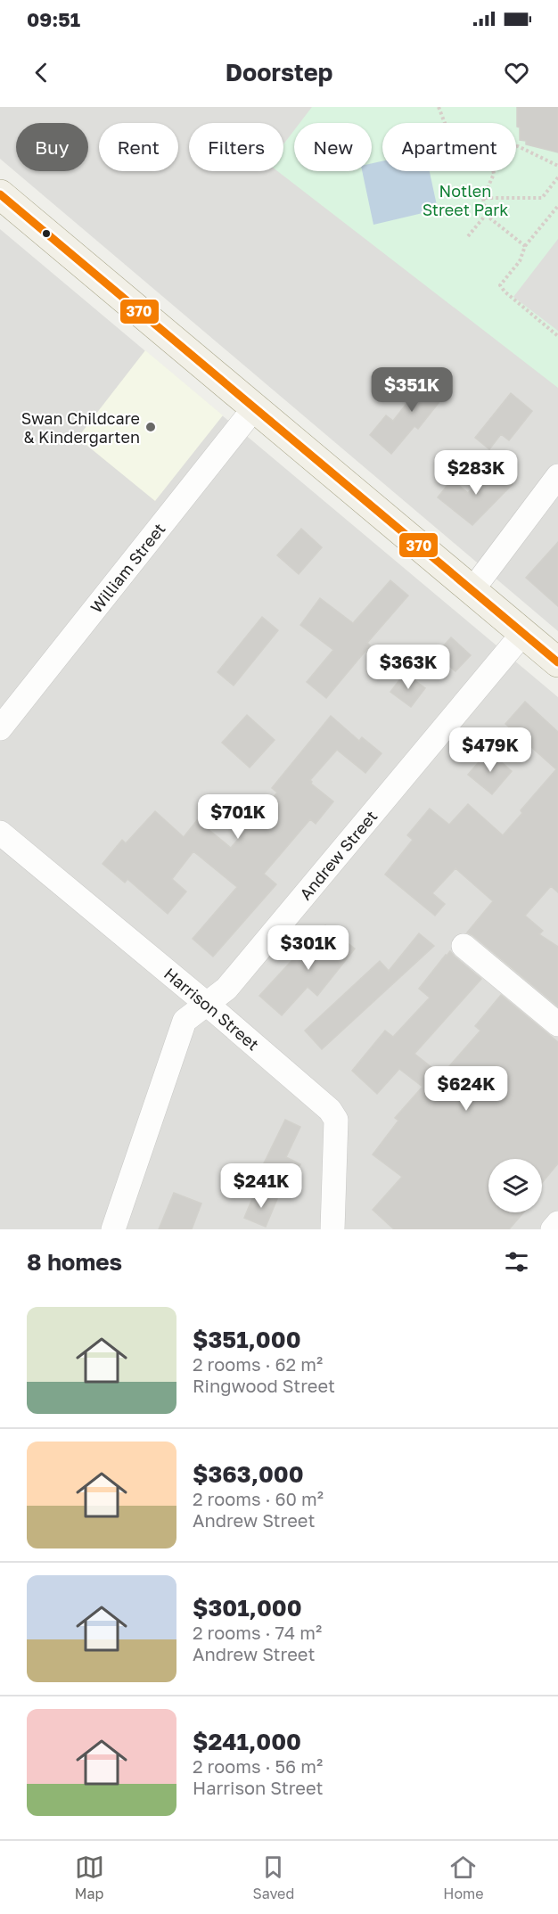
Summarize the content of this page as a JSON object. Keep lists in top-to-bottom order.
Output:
{
  "streets": {
    "street": ["William Street", "Andrew Street", "Harrison Street"]
  },
  "crossings": [
    ["Andrew Street", "Harrison Street"]
  ],
  "parks": ["Notlen Street Park"],
  "places": ["Swan Childcare & Kindergarten"],
  "lines": ["transit line 370"],
  "page": {
    "status": "09:51",
    "header": "Doorstep",
    "chip": [
      "Buy",
      "Rent",
      "Filters",
      "New",
      "Apartment"
    ],
    "price": [
      "$351K",
      "$283K",
      "$363K",
      "$479K",
      "$701K",
      "$301K",
      "$624K",
      "$241K"
    ],
    "heading": "8 homes",
    "list": [
      {
        "name": "$351,000",
        "note": "2 rooms · 62 m² · Ringwood Street"
      },
      {
        "name": "$363,000",
        "note": "2 rooms · 60 m² · Andrew Street"
      },
      {
        "name": "$301,000",
        "note": "2 rooms · 74 m² · Andrew Street"
      },
      {
        "name": "$241,000",
        "note": "2 rooms · 56 m² · Harrison Street"
      }
    ],
    "tabs": ["Map", "Saved", "Home"]
  }
}
